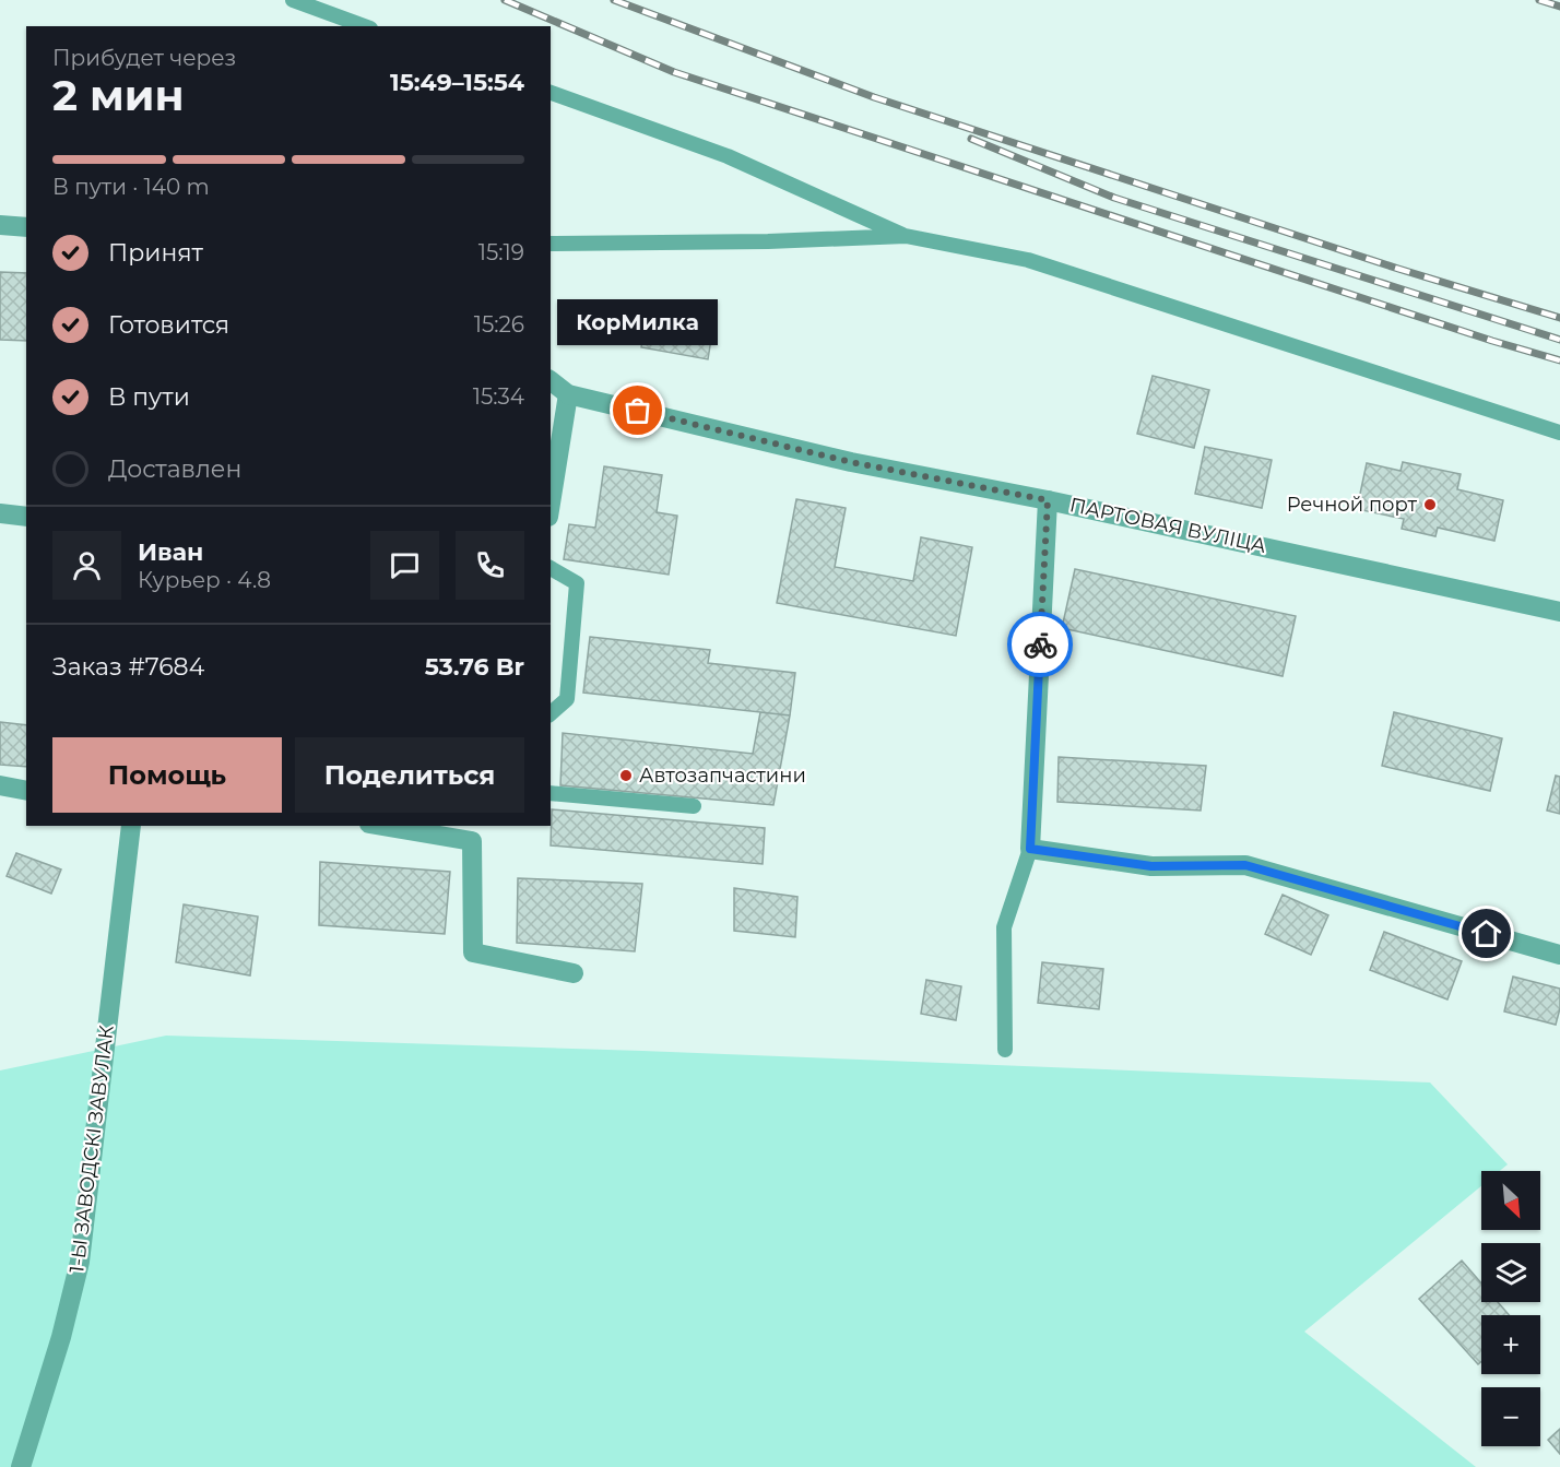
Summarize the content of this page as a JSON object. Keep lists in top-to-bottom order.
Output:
{
  "streets": {
    "street": ["ПАРТОВАЯ ВУЛІЦА", "1-Ы ЗАВОДСКІ ЗАВУЛАК"]
  },
  "places": ["КорМилка", "Речной порт", "Автозапчастини"],
  "north": "bottom right",
  "page": {
    "heading": ["2 мин", "Прибудет через", "15:49–15:54"],
    "panel": [
      "Иван",
      "Курьер · 4.8",
      "Заказ #7684",
      "53.76 Br"
    ],
    "bar": "В пути · 140 m",
    "list": [
      ["Принят", "15:19"],
      ["Готовится", "15:26"],
      ["В пути", "15:34"],
      "Доставлен"
    ],
    "bubble": "КорМилка",
    "buttons": ["Помощь", "Поделиться"],
    "map_buttons": ["+", "−"]
  }
}
